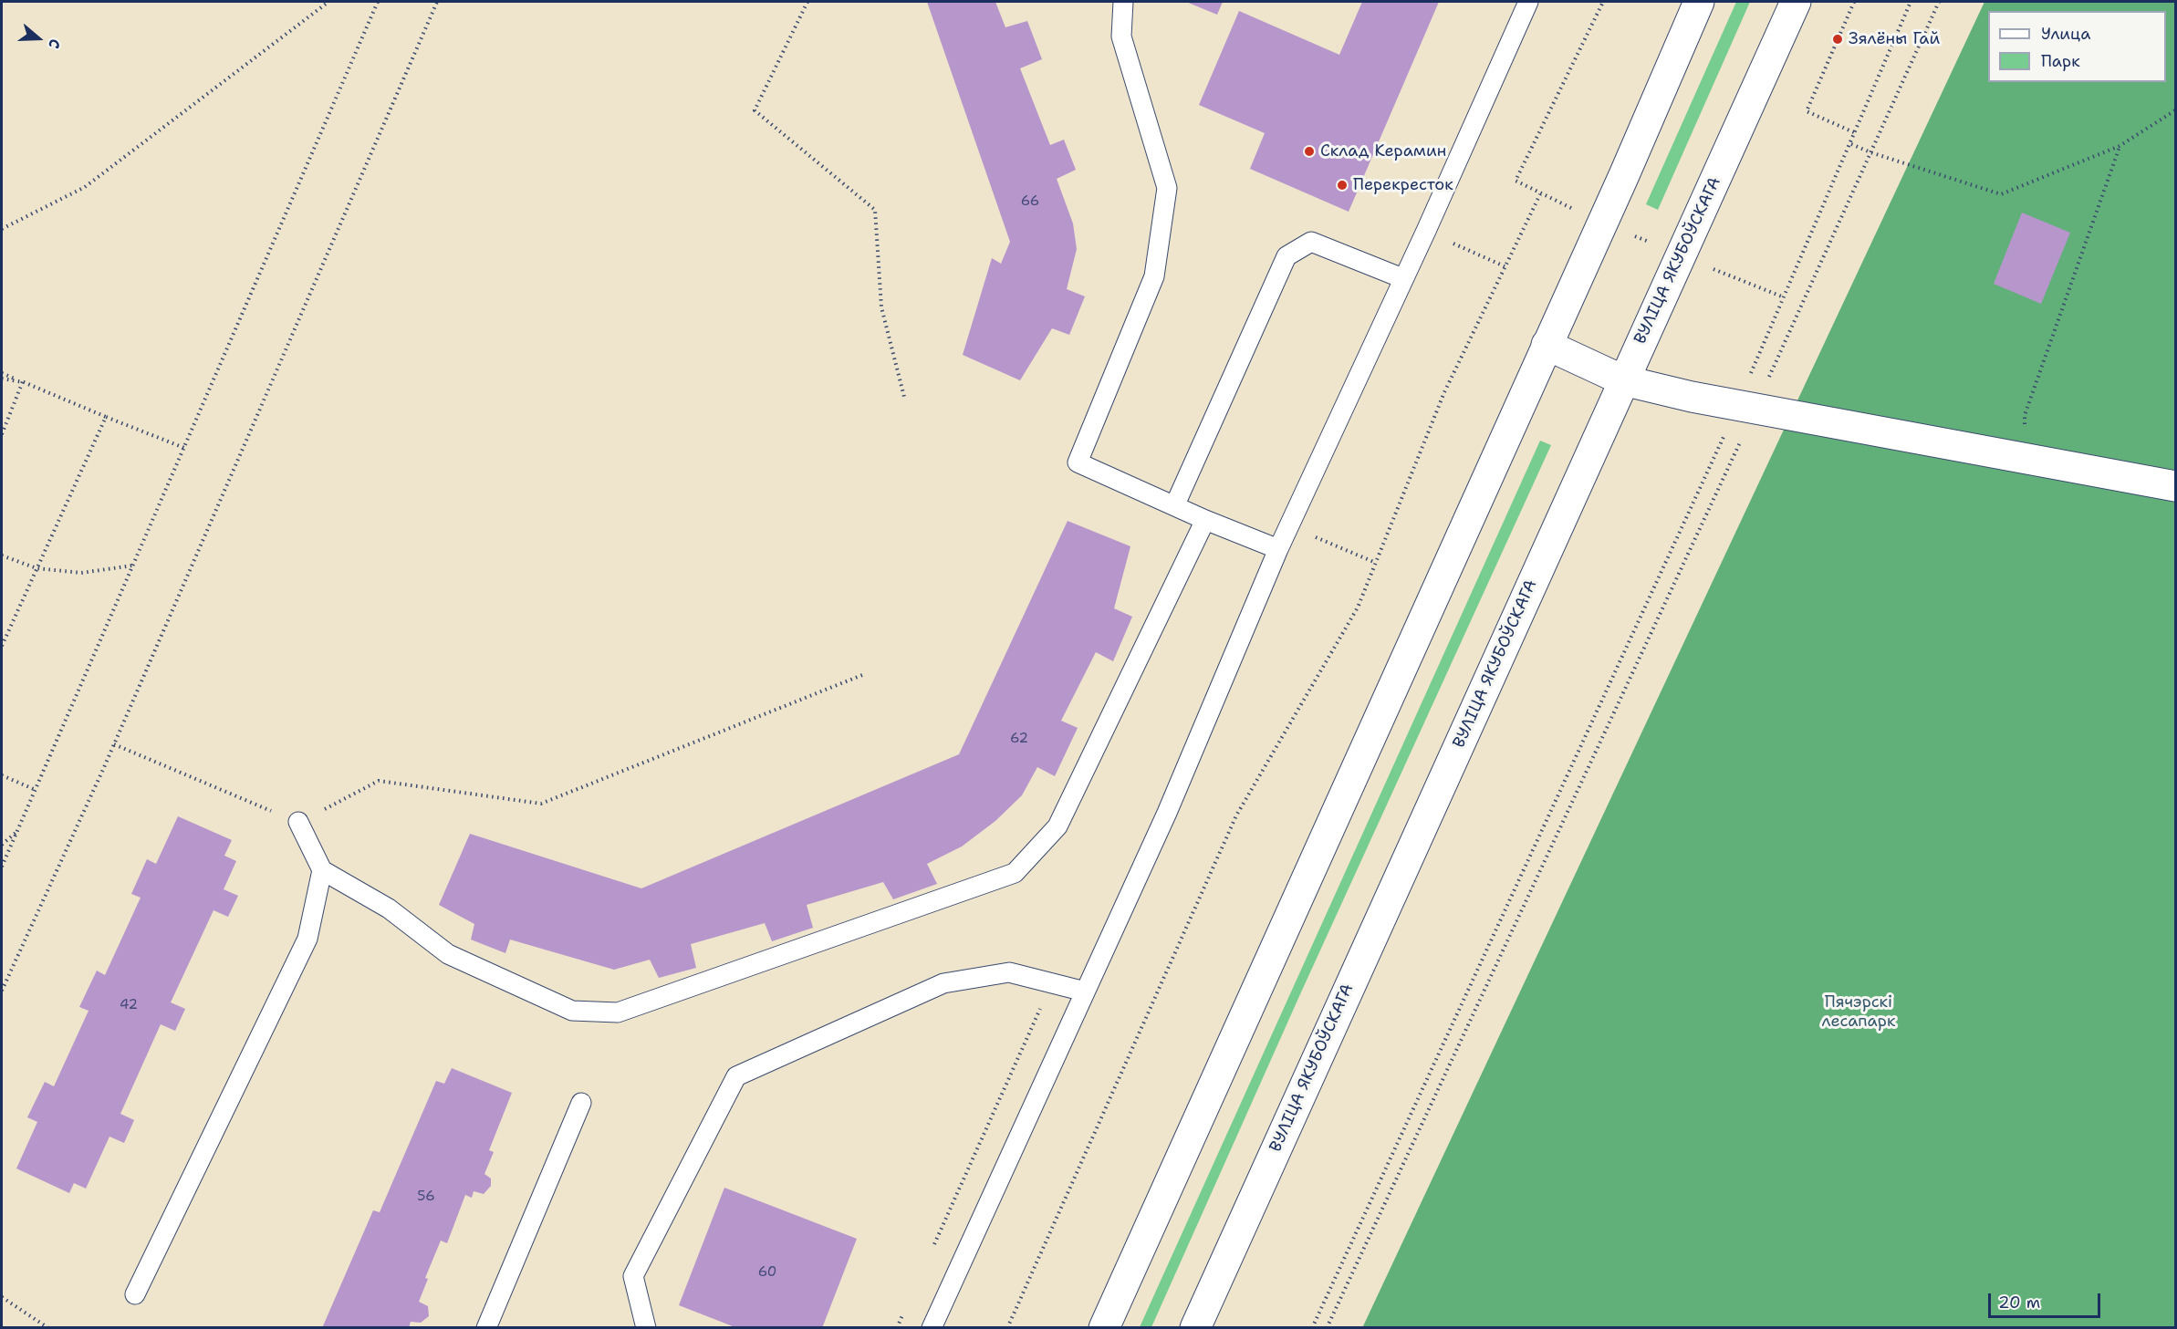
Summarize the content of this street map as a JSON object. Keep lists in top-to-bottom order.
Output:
{
  "streets": {
    "main road": ["ВУЛІЦА ЯКУБОЎСКАГА"]
  },
  "parks": ["Пячэрскі лесапарк"],
  "places": ["Зялёны Гай", "Склад Керамин", "Перекресток"],
  "house_numbers": [
    "66",
    "62",
    "42",
    "56",
    "60"
  ],
  "legend": ["Улица", "Парк"],
  "scale_bar": "20 m",
  "north": "right"
}
